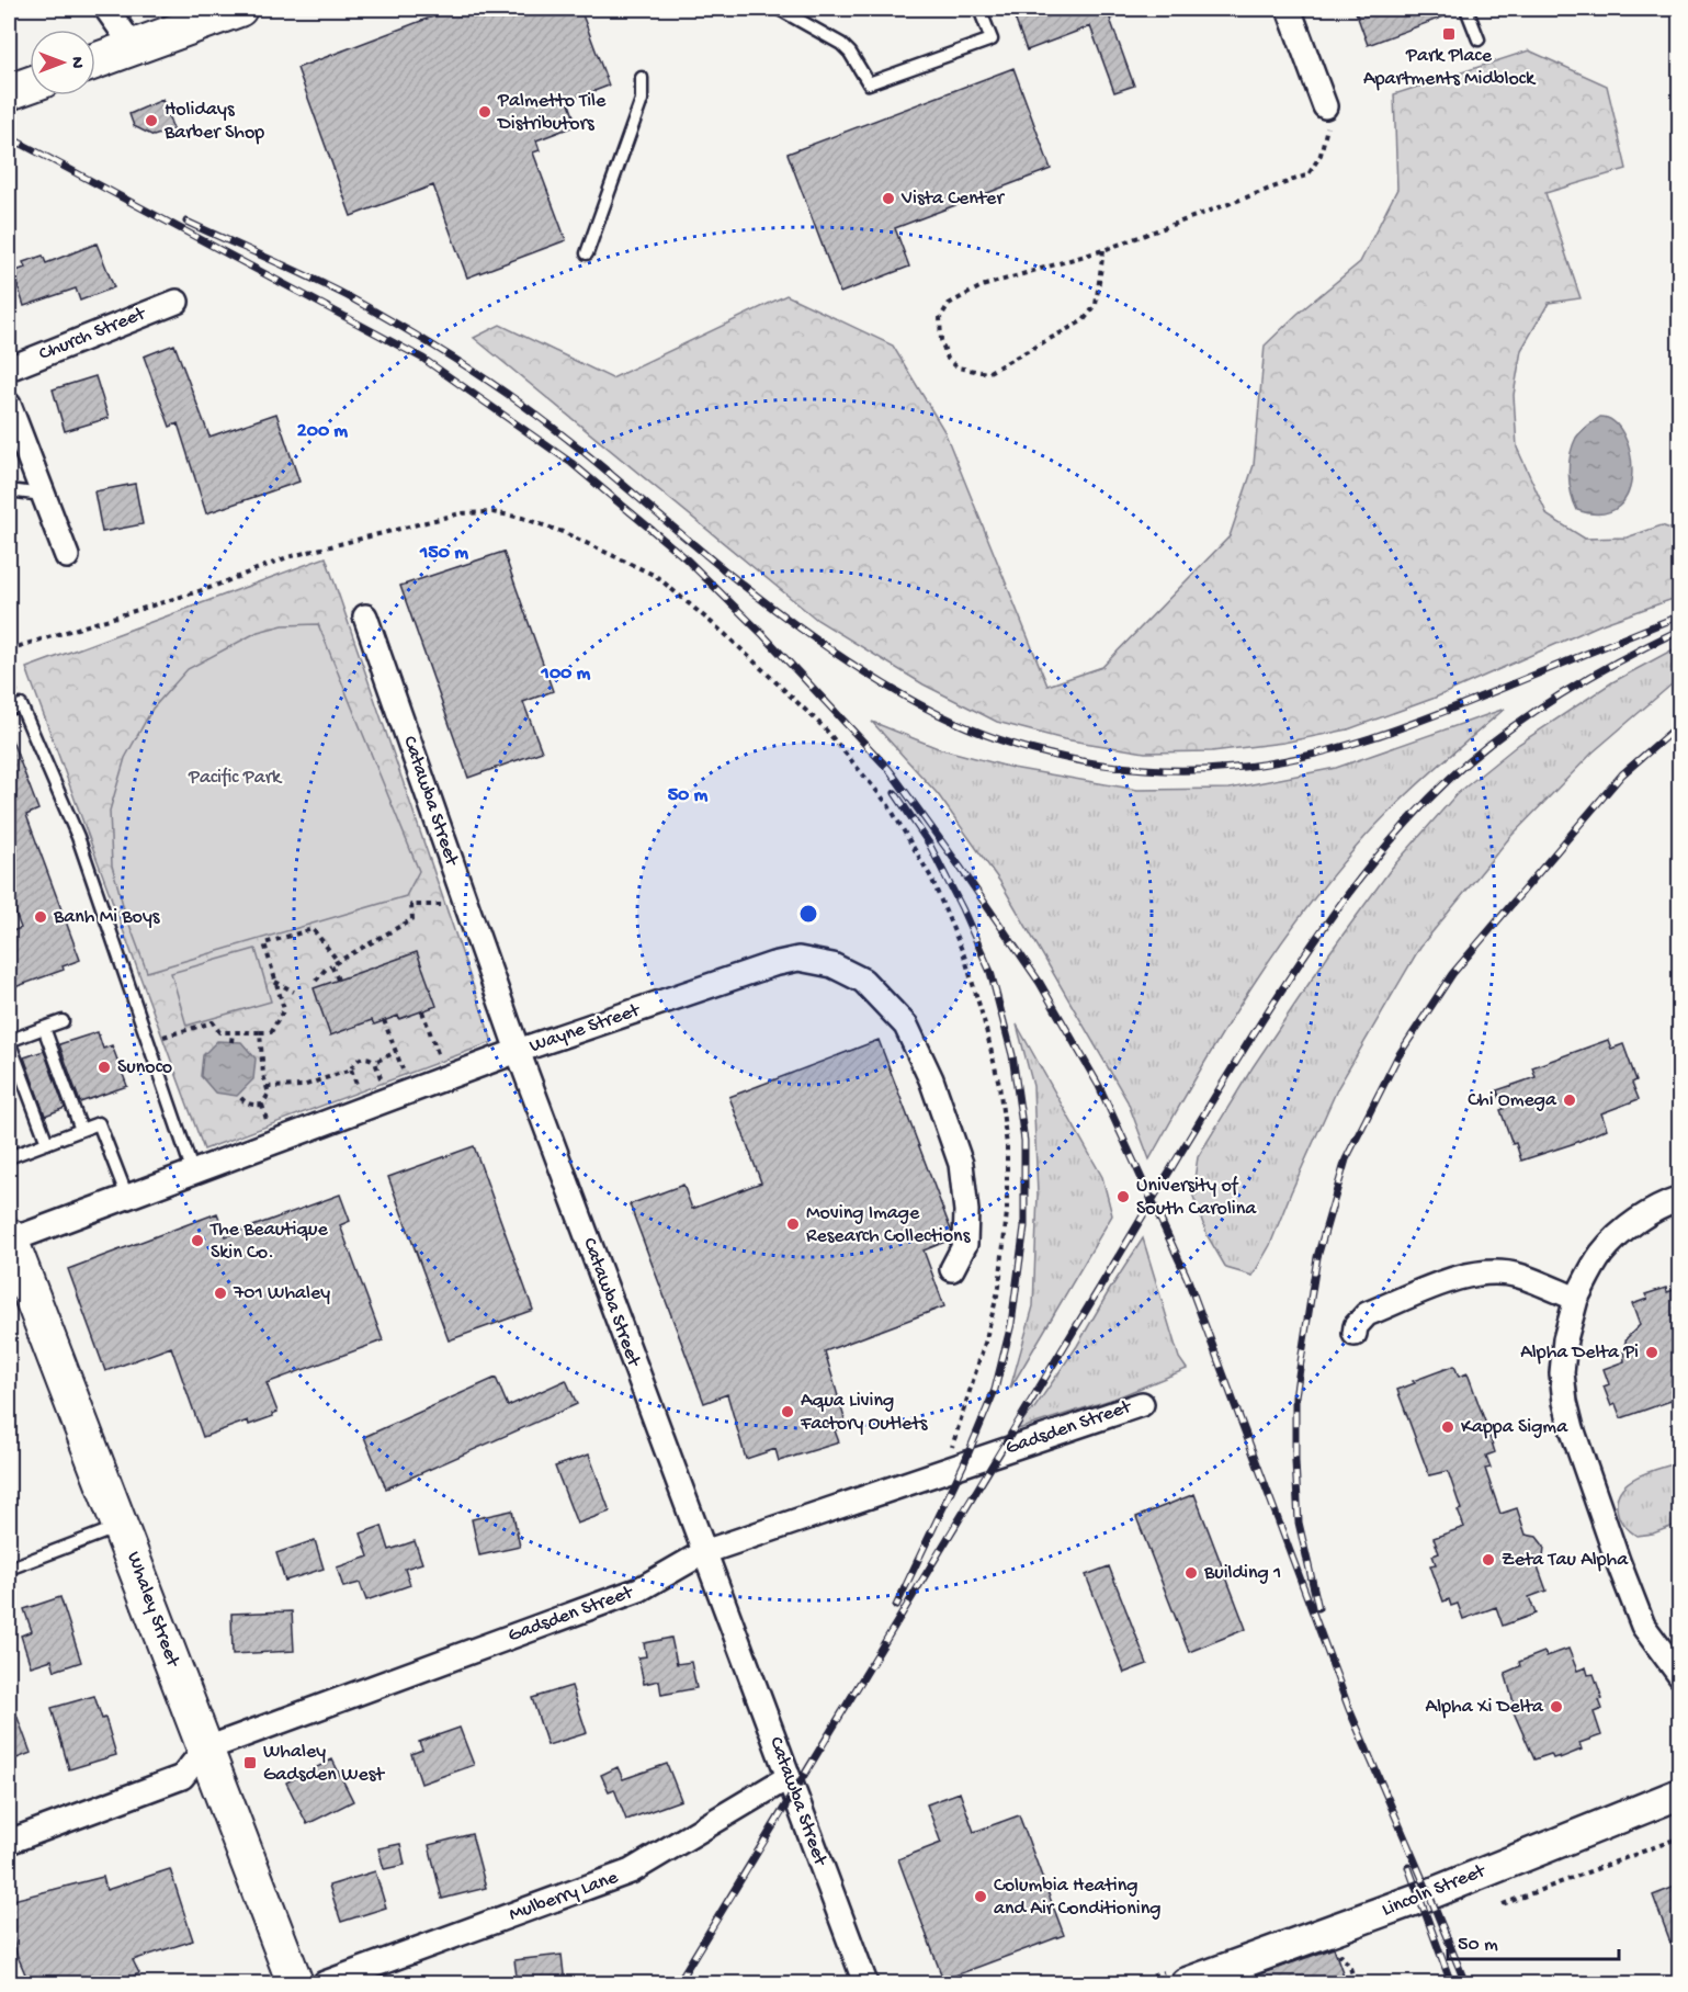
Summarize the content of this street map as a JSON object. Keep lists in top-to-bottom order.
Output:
{
  "streets": {
    "main road": ["Whaley Street"],
    "street": [
      "Church Street",
      "Catawba Street",
      "Wayne Street",
      "Gadsden Street",
      "Lincoln Street",
      "Mulberry Lane"
    ]
  },
  "crossings": [
    ["Catawba Street", "Wayne Street"],
    ["Catawba Street", "Gadsden Street"],
    ["Catawba Street", "Mulberry Lane"],
    ["Wayne Street", "Whaley Street"],
    ["Gadsden Street", "Whaley Street"]
  ],
  "parks": ["Pacific Park"],
  "places": {
    "transit": ["Park Place Apartments Midblock", "Whaley Gadsden West"],
    "other": [
      "Palmetto Tile Distributors",
      "Holidays Barber Shop",
      "Vista Center",
      "Banh Mi Boys",
      "Sunoco",
      "Chi Omega",
      "University of South Carolina",
      "Moving Image Research Collections",
      "The Beautique Skin Co.",
      "701 Whaley",
      "Alpha Delta Pi",
      "Aqua Living Factory Outlets",
      "Kappa Sigma",
      "Zeta Tau Alpha",
      "Building 1",
      "Alpha Xi Delta",
      "Columbia Heating and Air Conditioning"
    ]
  },
  "scale_bar": "50 m",
  "north": "right",
  "rings": [
    "200 m",
    "150 m",
    "100 m",
    "50 m"
  ]
}
